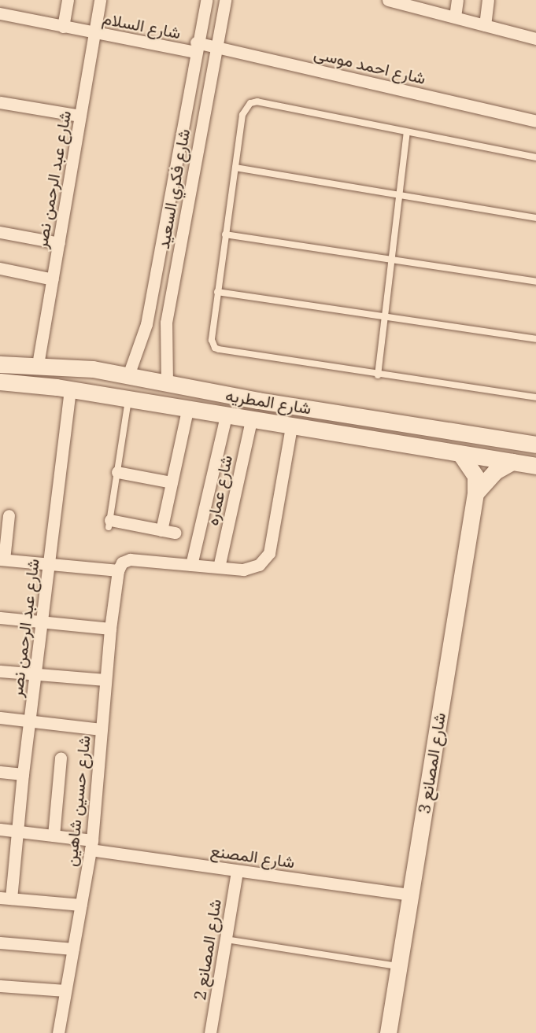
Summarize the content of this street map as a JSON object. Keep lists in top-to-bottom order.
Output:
{
  "streets": {
    "main road": ["شارع المطريه", "شارع المصانع 3"],
    "street": [
      "شارع السلام",
      "شارع احمد موسى",
      "شارع عبد الرحمن نصر",
      "شارع فكري السعيد",
      "شارع عماره",
      "شارع حسين شاهين",
      "شارع المصنع",
      "شارع المصانع 2"
    ]
  },
  "crossings": [
    ["شارع السلام", "شارع احمد موسى"],
    ["شارع السلام", "شارع عبد الرحمن نصر"],
    ["شارع السلام", "شارع فكري السعيد"],
    ["شارع احمد موسى", "شارع فكري السعيد"],
    ["شارع عبد الرحمن نصر", "شارع المطريه"],
    ["شارع عبد الرحمن نصر", "شارع المصنع"],
    ["شارع فكري السعيد", "شارع المطريه"],
    ["شارع المطريه", "شارع عماره"],
    ["شارع المطريه", "شارع المصانع 3"],
    ["شارع المصانع 3", "شارع المصنع"],
    ["شارع حسين شاهين", "شارع المصنع"],
    ["شارع المصنع", "شارع المصانع 2"]
  ]
}
